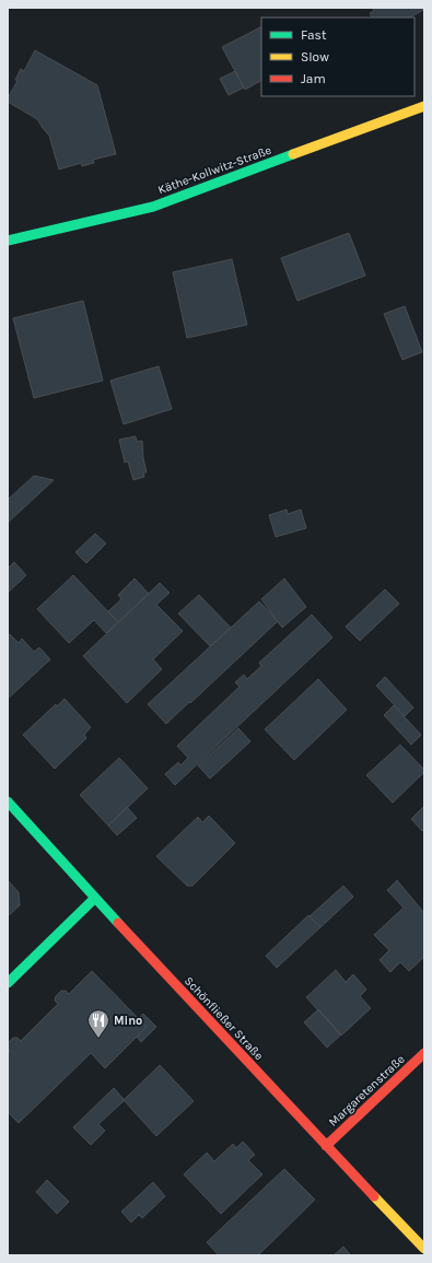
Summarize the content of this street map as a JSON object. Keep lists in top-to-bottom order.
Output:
{
  "streets": {
    "street": ["Käthe-Kollwitz-Straße", "Schönfließer Straße", "Margaretenstraße"]
  },
  "crossings": [
    ["Schönfließer Straße", "Margaretenstraße"]
  ],
  "places": {
    "restaurant": ["Mino"]
  },
  "legend": ["Fast", "Slow", "Jam"]
}
